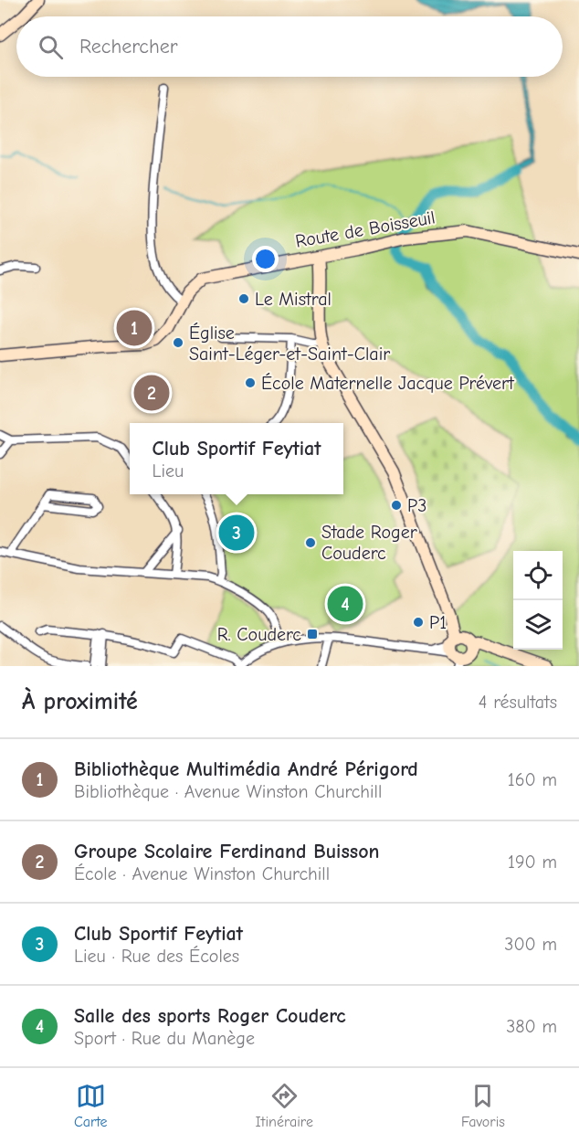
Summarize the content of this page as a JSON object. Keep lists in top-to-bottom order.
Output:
{
  "streets": {
    "main road": ["Route de Boisseuil"]
  },
  "places": {
    "other": [
      "Le Mistral",
      "Église Saint-Léger-et-Saint-Clair",
      "École Maternelle Jacque Prévert",
      "P3",
      "Stade Roger Couderc",
      "P1"
    ],
    "transit": ["R. Couderc"]
  },
  "page": {
    "search": "Rechercher",
    "pins": [
      "1",
      "2",
      "3",
      "4"
    ],
    "popup": ["Club Sportif Feytiat", "Lieu"],
    "heading": ["À proximité", "4 résultats"],
    "list": [
      {
        "mark": "1",
        "name": "Bibliothèque Multimédia André Périgord",
        "note": "Bibliothèque · Avenue Winston Churchill",
        "value": "160 m"
      },
      {
        "mark": "2",
        "name": "Groupe Scolaire Ferdinand Buisson",
        "note": "École · Avenue Winston Churchill",
        "value": "190 m"
      },
      {
        "mark": "3",
        "name": "Club Sportif Feytiat",
        "note": "Lieu · Rue des Écoles",
        "value": "300 m"
      },
      {
        "mark": "4",
        "name": "Salle des sports Roger Couderc",
        "note": "Sport · Rue du Manège",
        "value": "380 m"
      }
    ],
    "nav": ["Carte", "Itinéraire", "Favoris"]
  }
}
